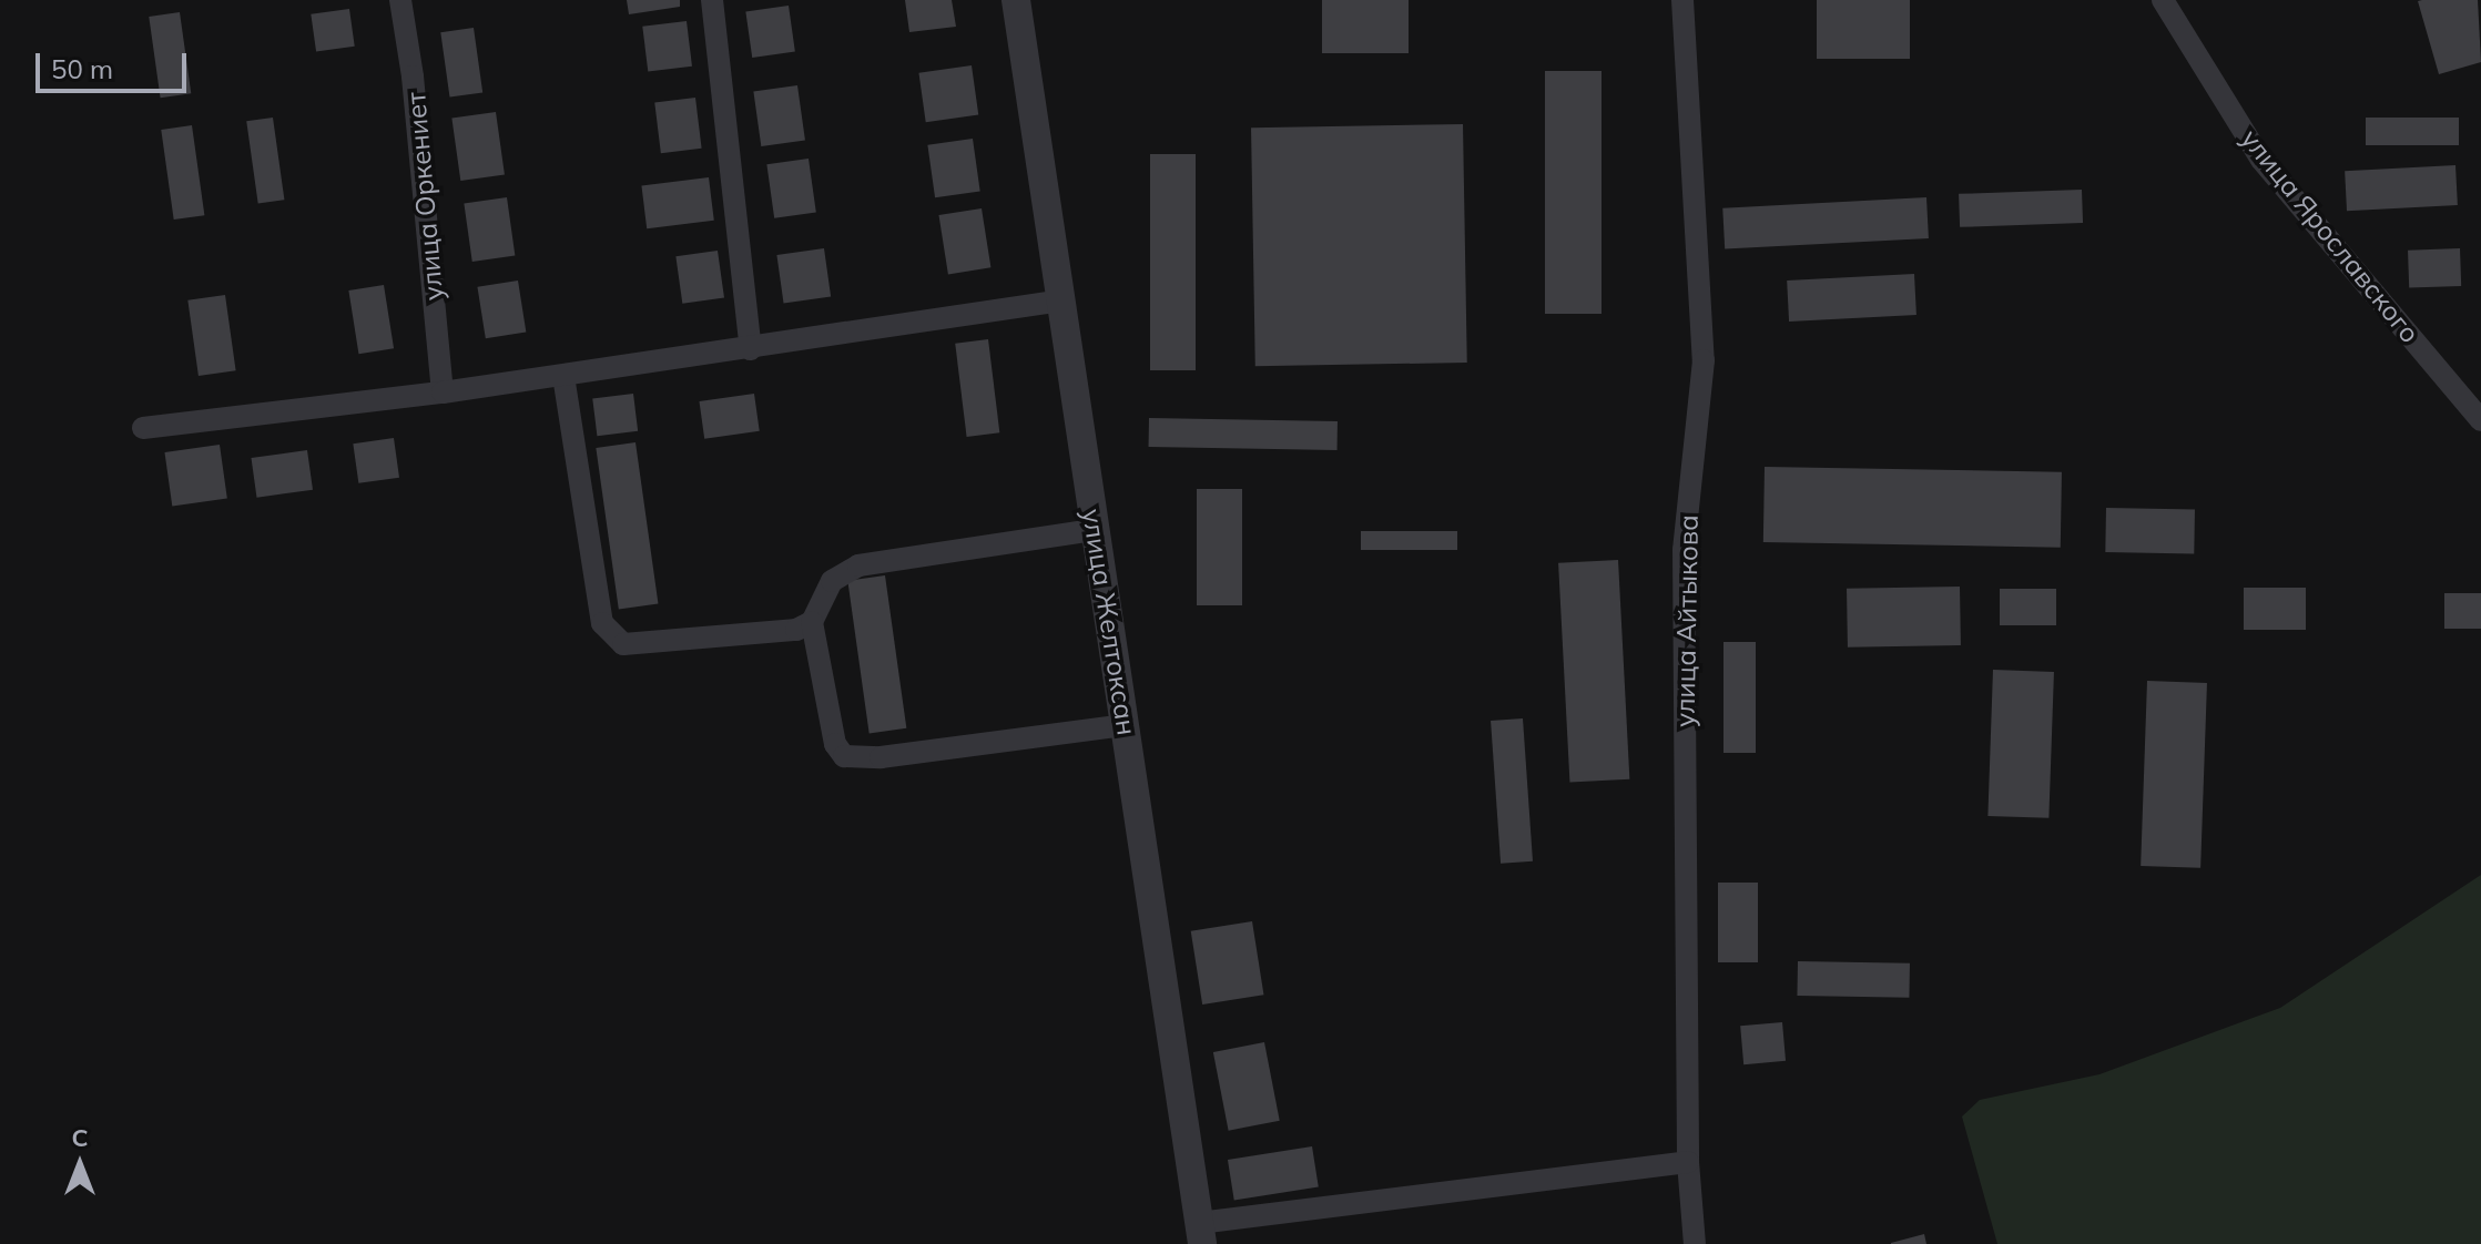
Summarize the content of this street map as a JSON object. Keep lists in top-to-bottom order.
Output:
{
  "streets": {
    "street": [
      "улица Оркениет",
      "улица Ярославского",
      "улица Айтыкова",
      "улица Желтоксан"
    ]
  },
  "scale_bar": "50 m",
  "north": "top"
}
